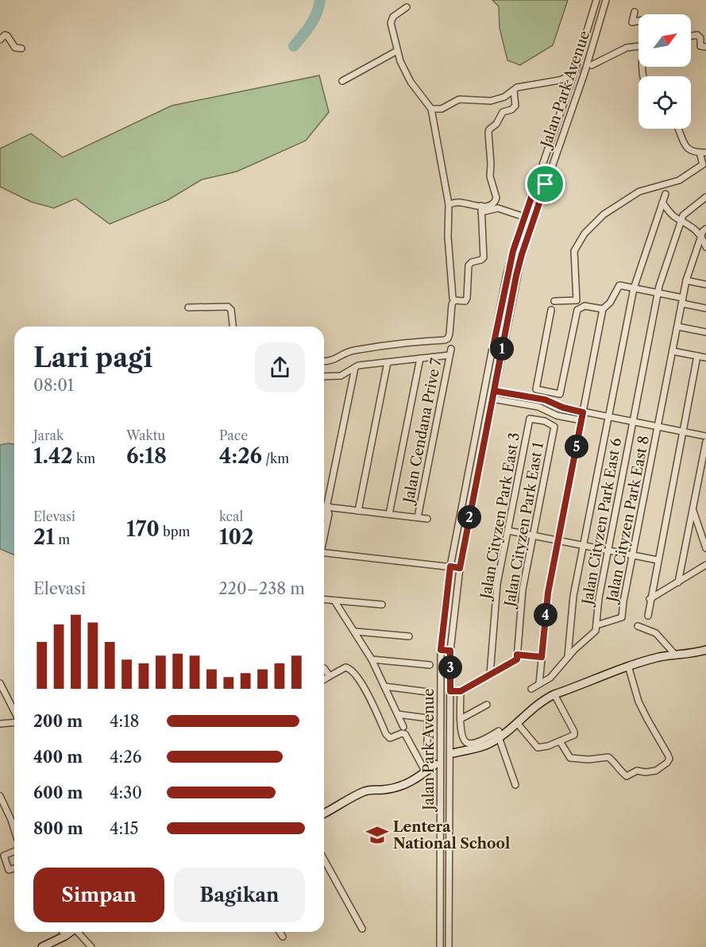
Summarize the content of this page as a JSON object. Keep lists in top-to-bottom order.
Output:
{
  "streets": {
    "street": [
      "Jalan Park Avenue",
      "Jalan Cendana Prive 7",
      "Jalan Cityzen Park East 3",
      "Jalan Cityzen Park East 8",
      "Jalan Cityzen Park East 6",
      "Jalan Cityzen Park East 1"
    ]
  },
  "crossings": [
    ["Jalan Cityzen Park East 3", "Jalan Cityzen Park East 1"],
    ["Jalan Cityzen Park East 8", "Jalan Cityzen Park East 6"]
  ],
  "places": {
    "school or university": ["Lentera National School"]
  },
  "north": "top right",
  "page": {
    "heading": ["Lari pagi", "08:01"],
    "pins": [
      "1",
      "5",
      "2",
      "4",
      "3"
    ],
    "stats": [
      ["Jarak", "1.42 km"],
      ["Waktu", "6:18"],
      ["Pace", "4:26 /km"],
      ["Elevasi", "21 m"],
      ["170 bpm"],
      ["kcal", "102"]
    ],
    "chart": ["Elevasi", "220–238 m"],
    "list": [
      {
        "name": "200 m",
        "note": "4:18"
      },
      {
        "name": "400 m",
        "note": "4:26"
      },
      {
        "name": "600 m",
        "note": "4:30"
      },
      {
        "name": "800 m",
        "note": "4:15"
      }
    ],
    "buttons": ["Simpan", "Bagikan"]
  }
}
